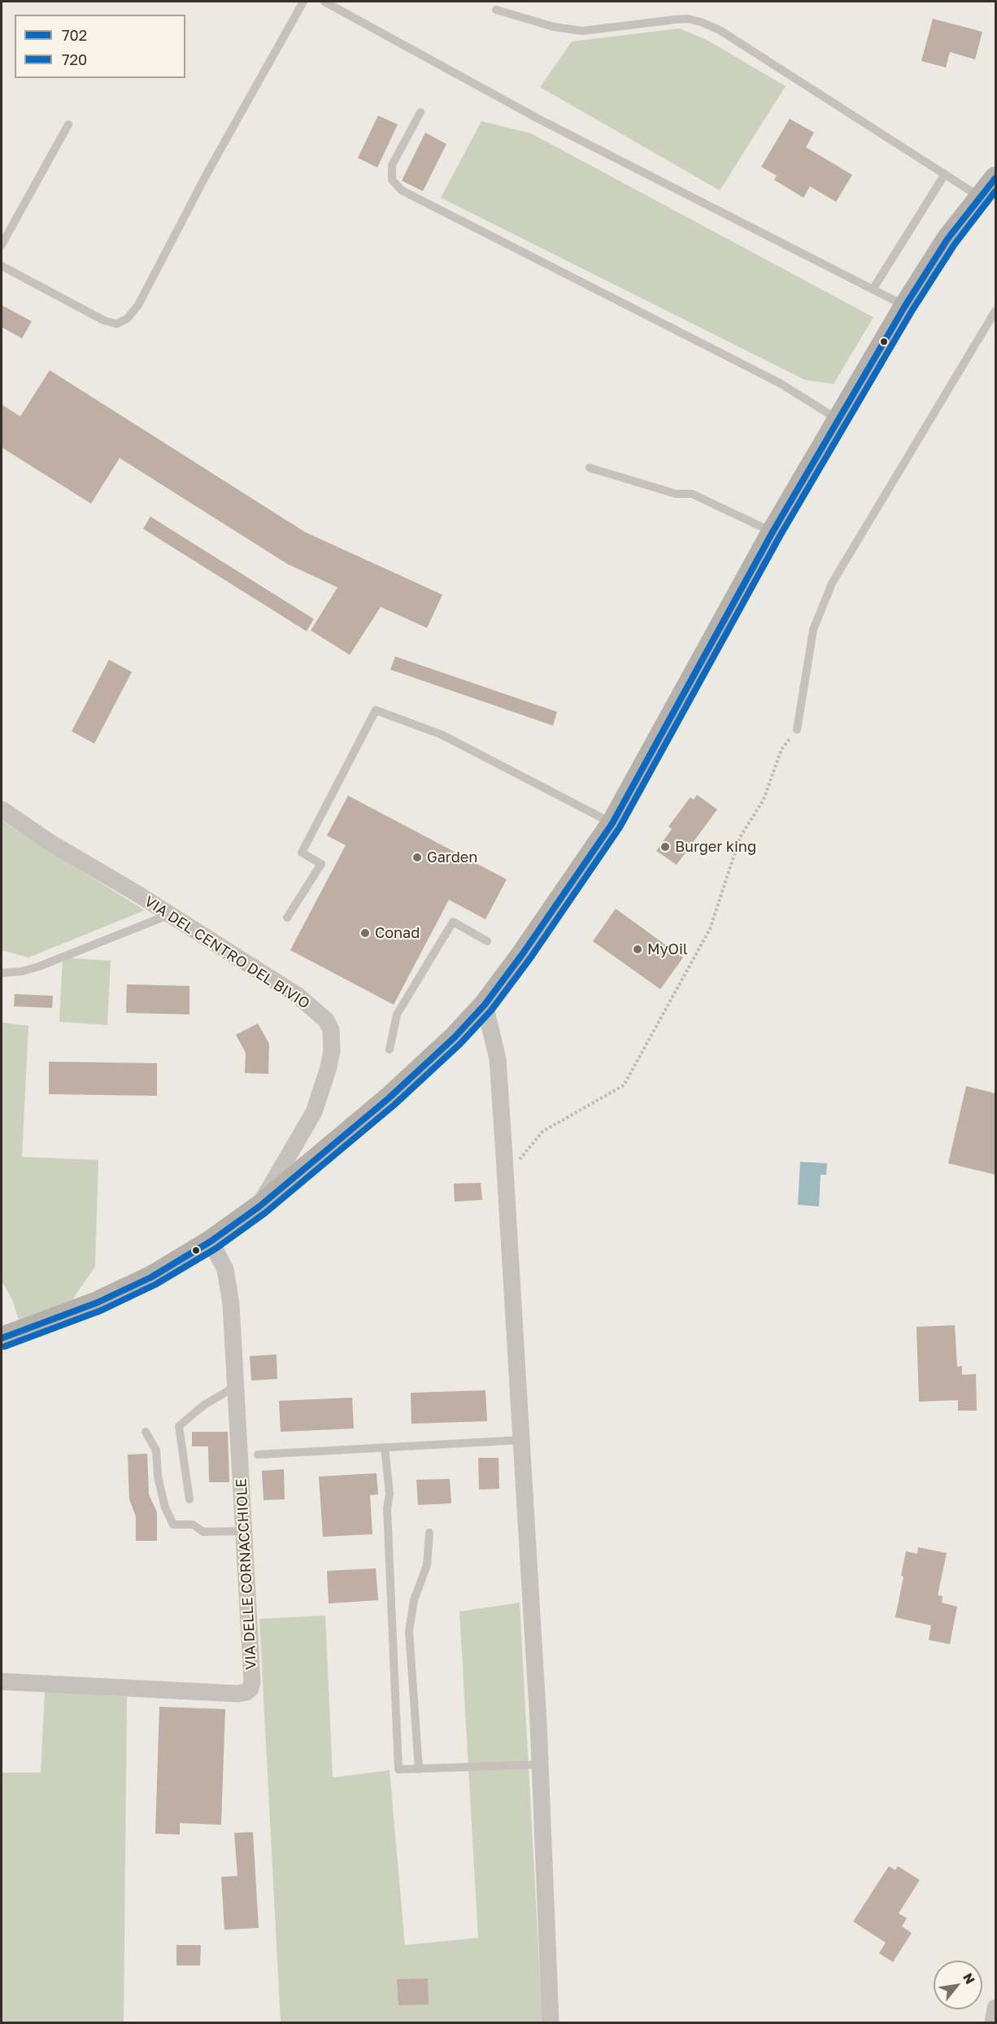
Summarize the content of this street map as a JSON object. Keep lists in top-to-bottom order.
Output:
{
  "streets": {
    "street": ["VIA DEL CENTRO DEL BIVIO", "VIA DELLE CORNACCHIOLE"]
  },
  "places": [
    "Burger king",
    "Garden",
    "Conad",
    "MyOil"
  ],
  "lines": ["transit line 702", "transit line 720"],
  "legend": ["702", "720"],
  "north": "top right"
}
